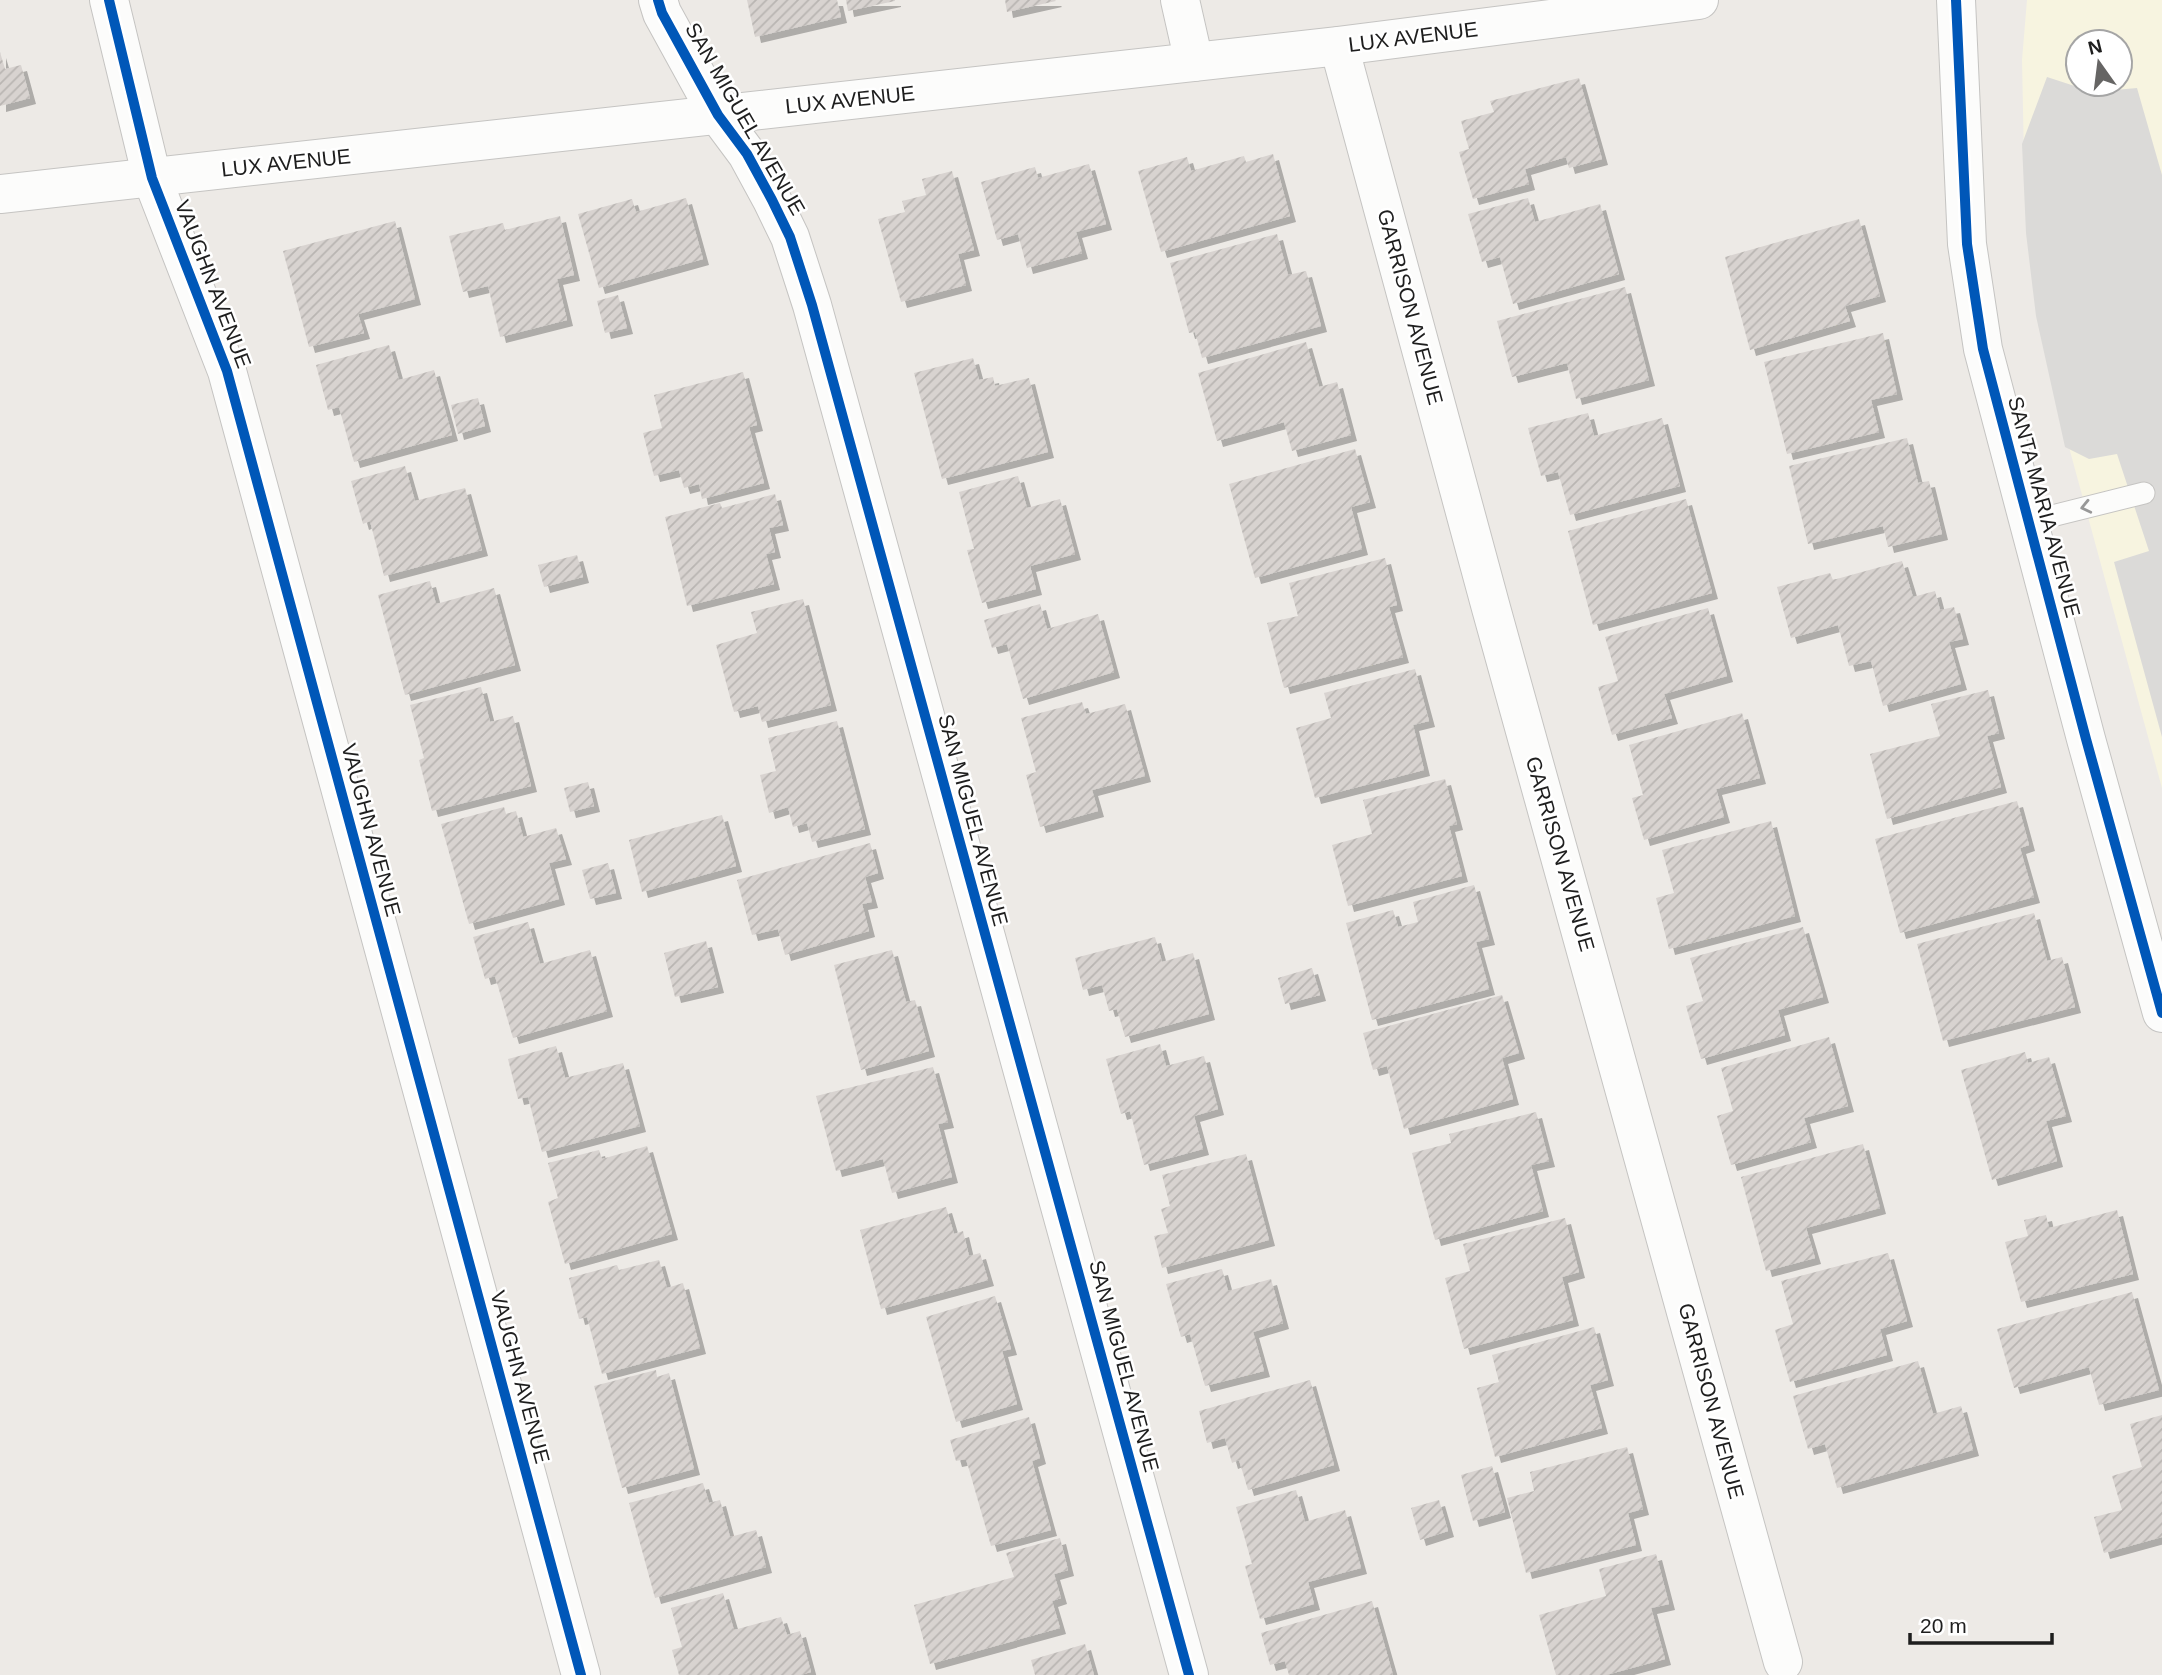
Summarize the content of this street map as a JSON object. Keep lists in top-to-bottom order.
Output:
{
  "streets": {
    "street": [
      "LUX AVENUE",
      "SAN MIGUEL AVENUE",
      "VAUGHN AVENUE",
      "GARRISON AVENUE",
      "SANTA MARIA AVENUE"
    ]
  },
  "crossings": [
    ["LUX AVENUE", "SAN MIGUEL AVENUE"],
    ["LUX AVENUE", "VAUGHN AVENUE"],
    ["LUX AVENUE", "GARRISON AVENUE"]
  ],
  "scale_bar": "20 m",
  "north": "top"
}
